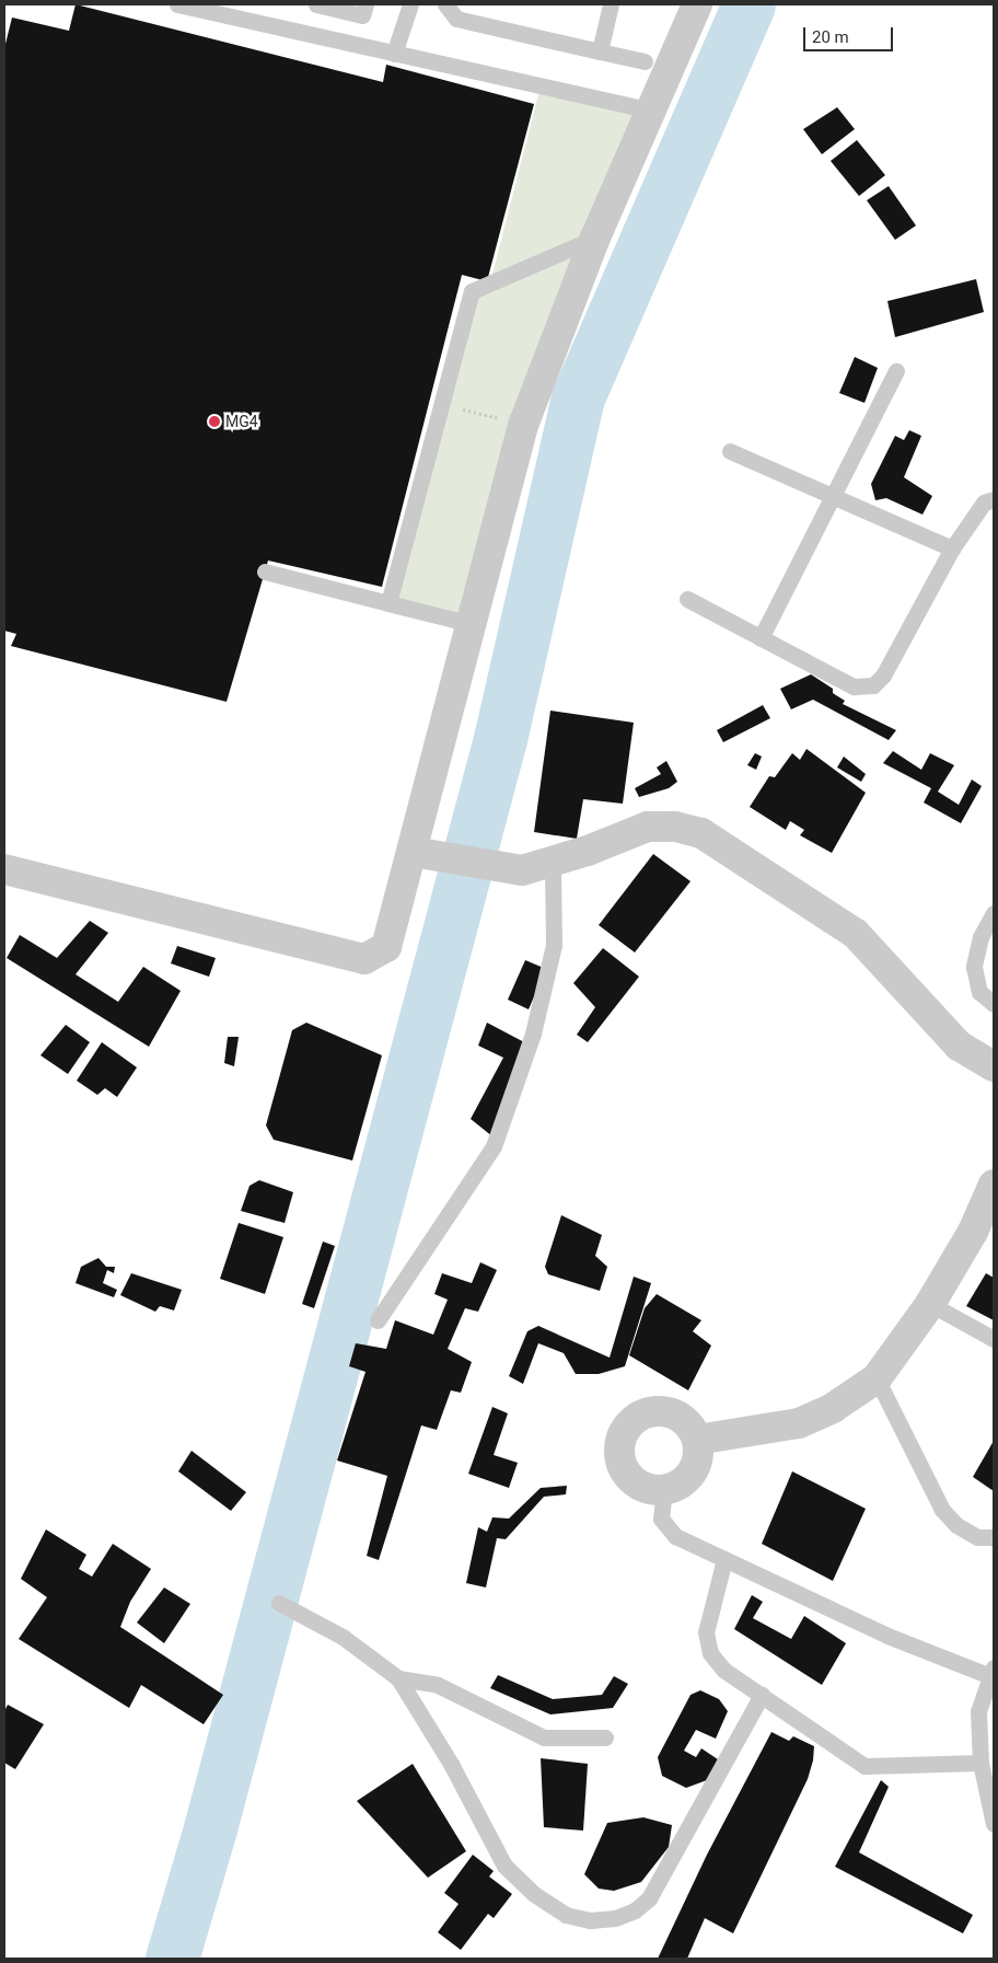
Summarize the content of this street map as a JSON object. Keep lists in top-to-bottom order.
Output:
{
  "places": ["MG4"],
  "scale_bar": "20 m"
}
